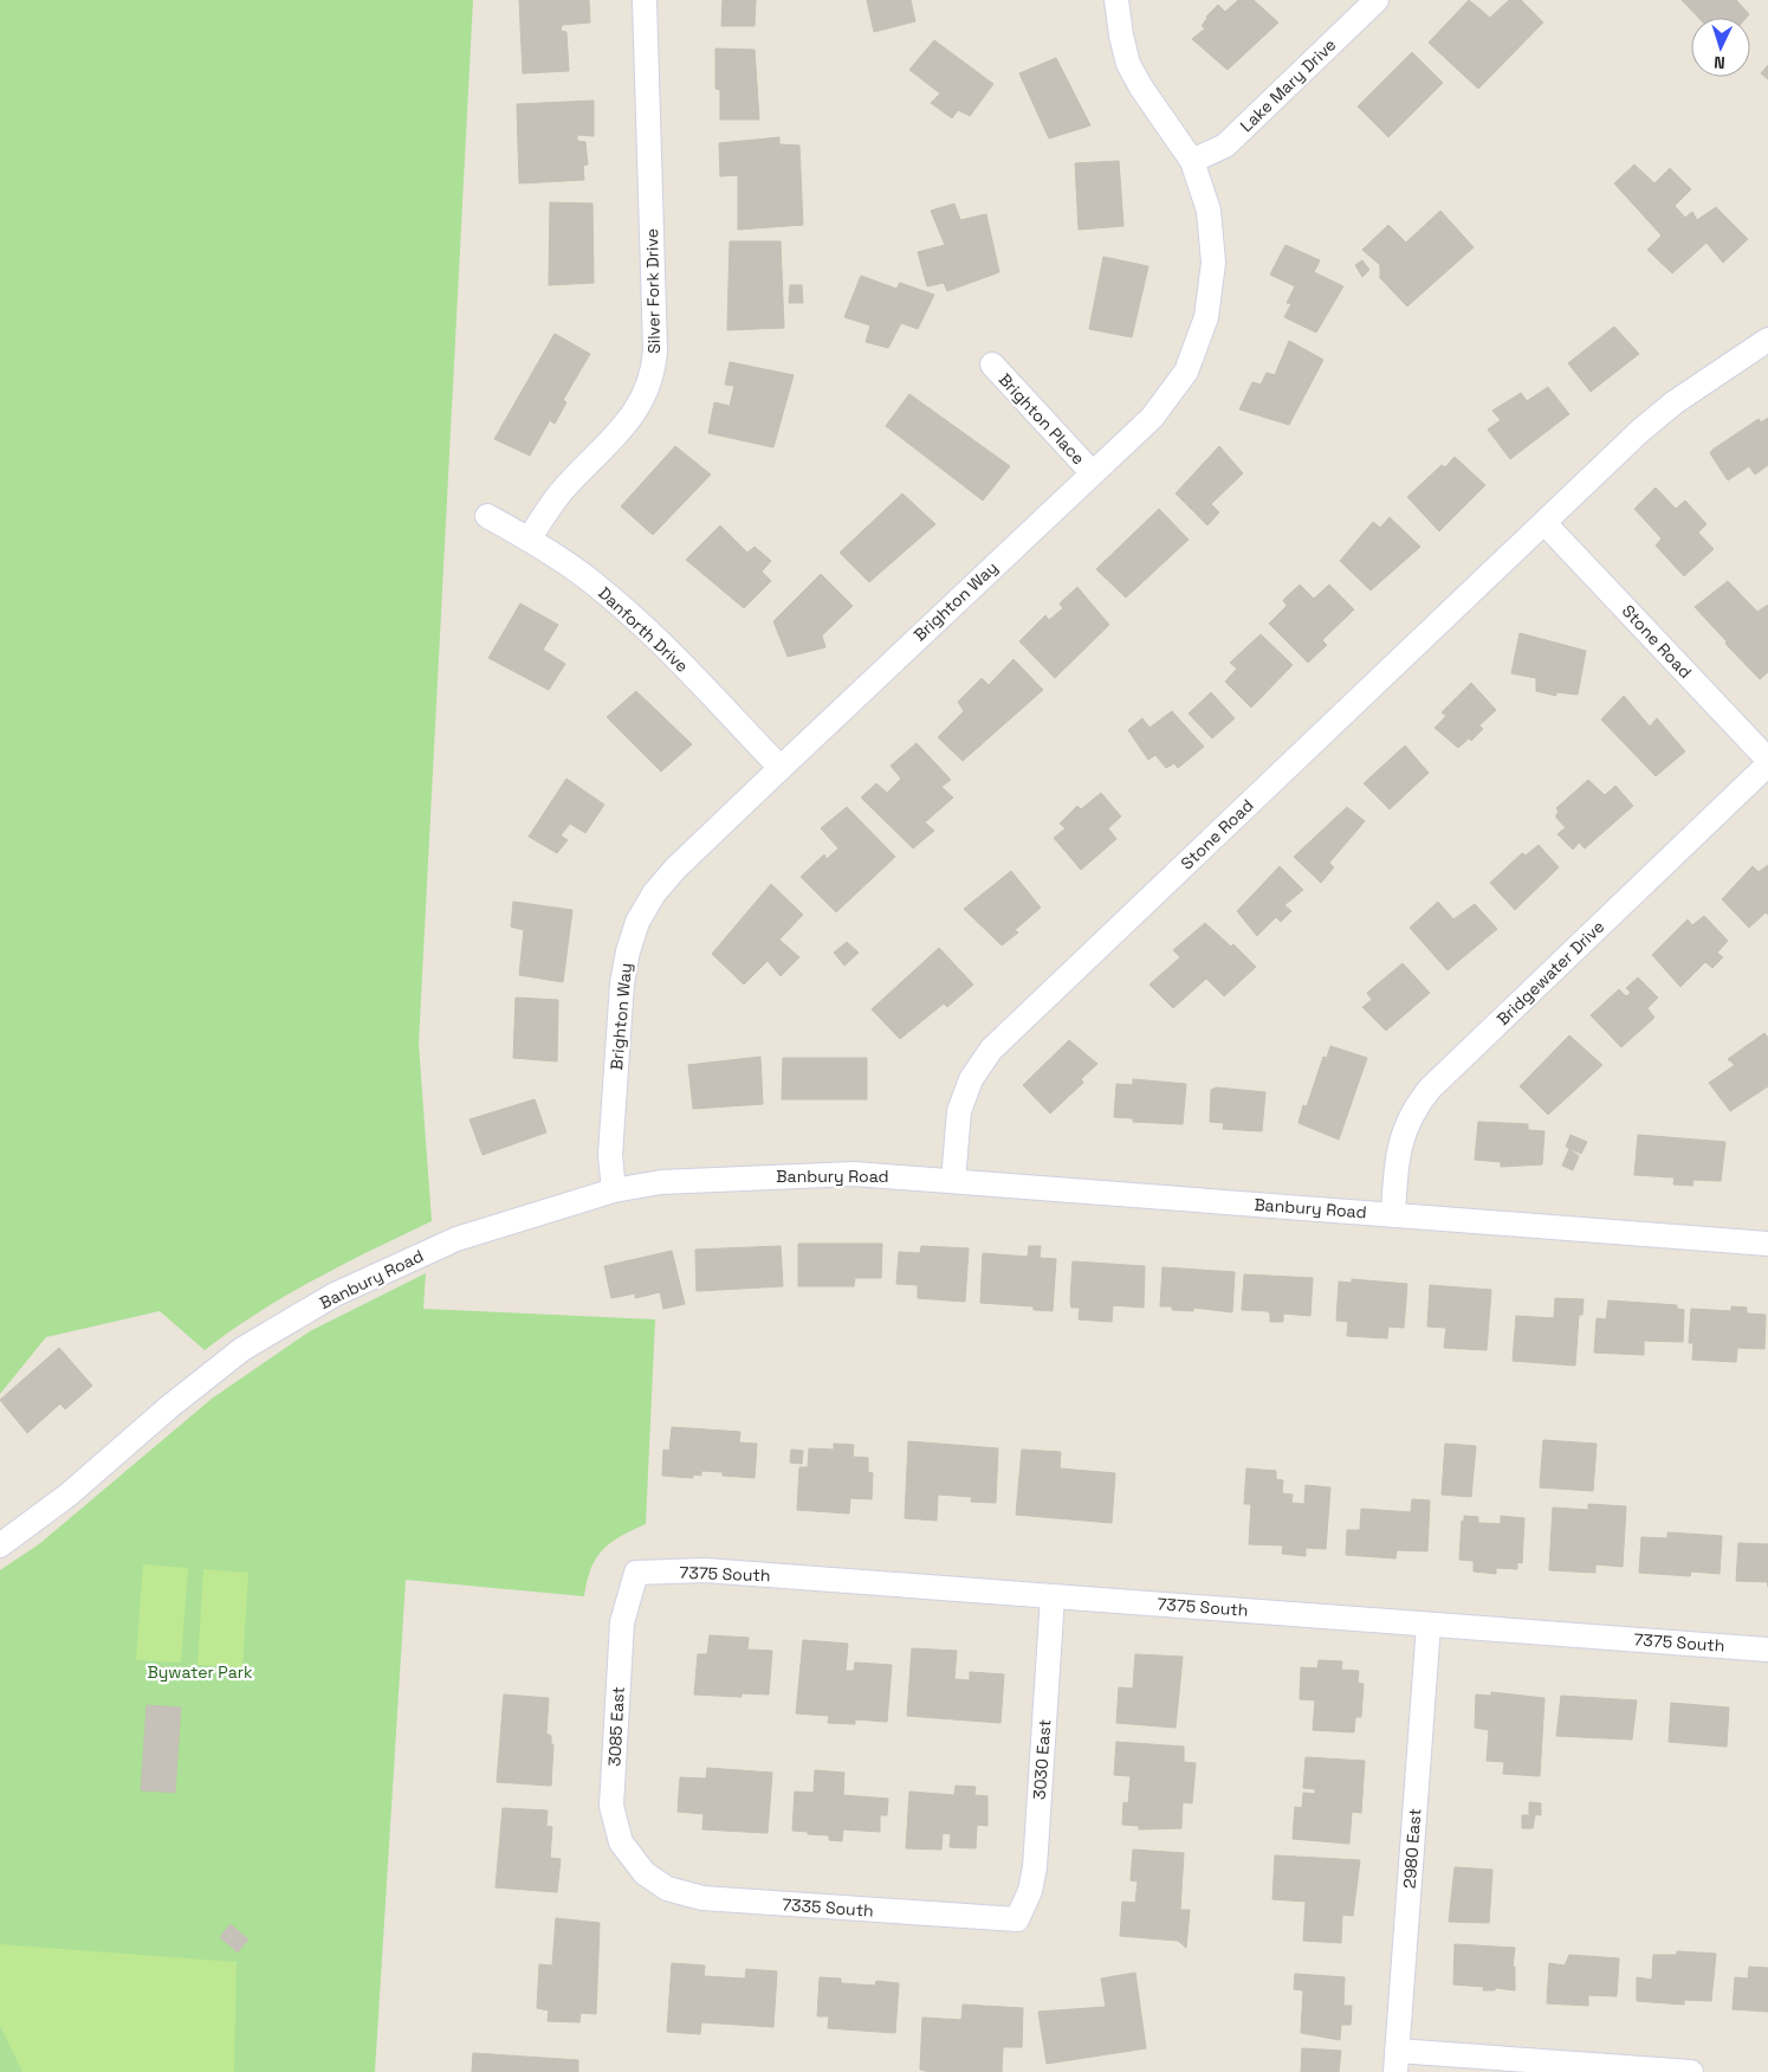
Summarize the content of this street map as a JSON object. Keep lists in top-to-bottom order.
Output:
{
  "streets": {
    "street": [
      "Lake Mary Drive",
      "Silver Fork Drive",
      "Brighton Place",
      "Brighton Way",
      "Danforth Drive",
      "Stone Road",
      "Bridgewater Drive",
      "Banbury Road",
      "7375 South",
      "3085 East",
      "3030 East",
      "2980 East",
      "7335 South"
    ]
  },
  "crossings": [
    ["Lake Mary Drive", "Brighton Way"],
    ["Silver Fork Drive", "Danforth Drive"],
    ["Brighton Place", "Brighton Way"],
    ["Brighton Way", "Danforth Drive"],
    ["Brighton Way", "Banbury Road"],
    ["Stone Road", "Bridgewater Drive"],
    ["Stone Road", "Banbury Road"],
    ["Bridgewater Drive", "Banbury Road"],
    ["7375 South", "3085 East"],
    ["7375 South", "3030 East"],
    ["7375 South", "2980 East"],
    ["3085 East", "7335 South"],
    ["3030 East", "7335 South"]
  ],
  "parks": ["Bywater Park"],
  "north": "bottom"
}
